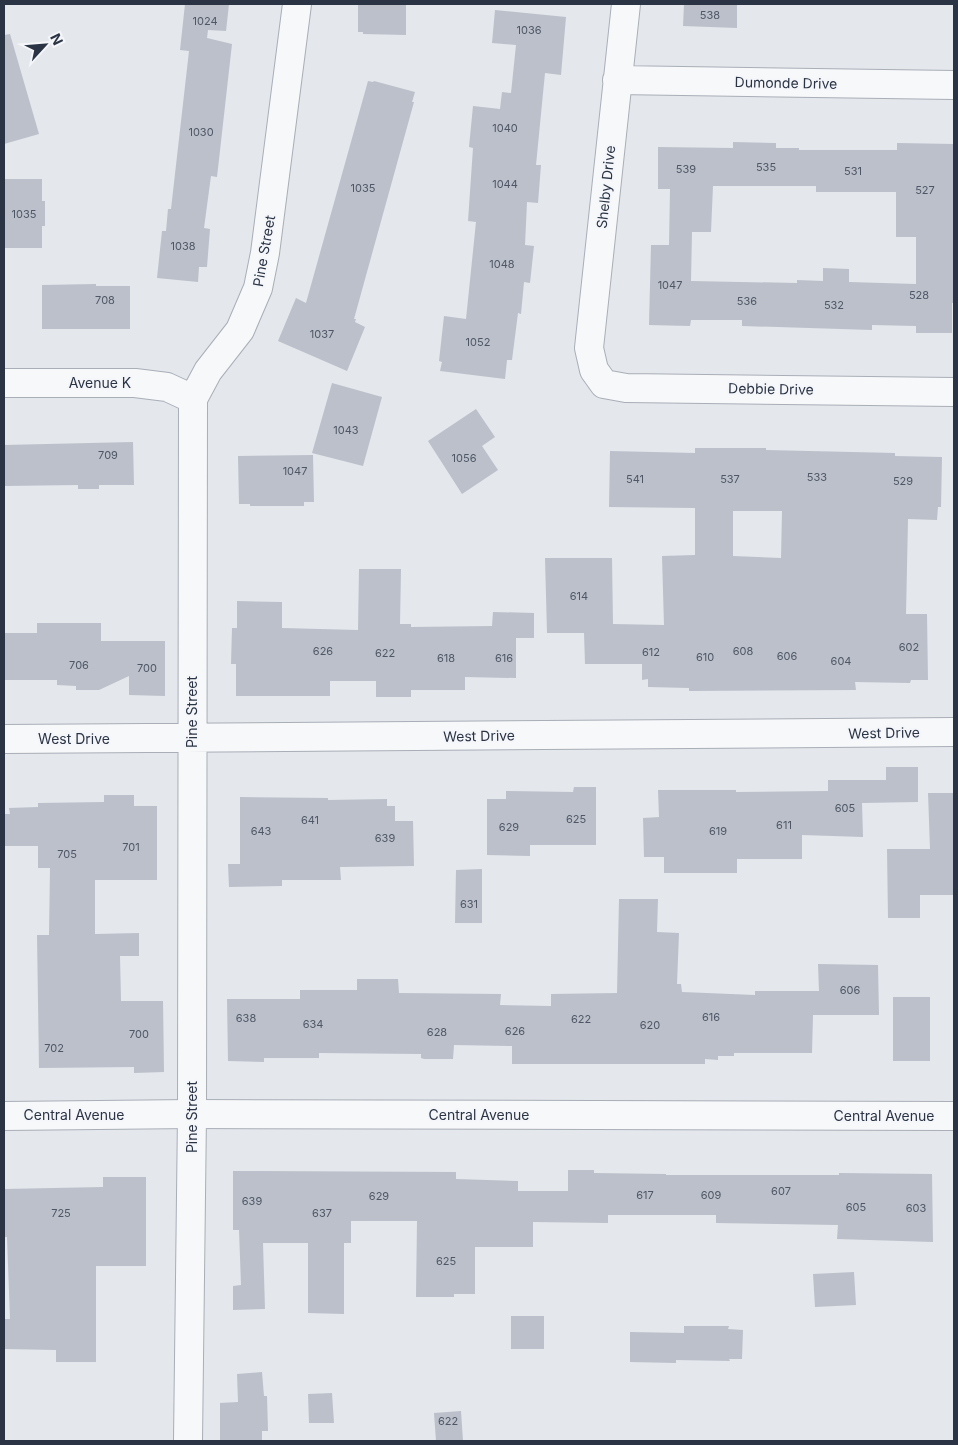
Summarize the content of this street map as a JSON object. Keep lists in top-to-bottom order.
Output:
{
  "streets": {
    "street": [
      "Dumonde Drive",
      "Shelby Drive",
      "Pine Street",
      "Avenue K",
      "Debbie Drive",
      "West Drive",
      "Central Avenue"
    ]
  },
  "crossings": [
    ["Dumonde Drive", "Shelby Drive"],
    ["Shelby Drive", "Debbie Drive"],
    ["Pine Street", "Avenue K"],
    ["Pine Street", "West Drive"],
    ["Pine Street", "Central Avenue"]
  ],
  "house_numbers": [
    "538",
    "1024",
    "1036",
    "1040",
    "1030",
    "535",
    "539",
    "531",
    "1044",
    "1035",
    "527",
    "1035",
    "1038",
    "1048",
    "1047",
    "528",
    "708",
    "536",
    "532",
    "1037",
    "1052",
    "1043",
    "709",
    "1056",
    "1047",
    "533",
    "541",
    "537",
    "529",
    "614",
    "602",
    "626",
    "608",
    "612",
    "622",
    "606",
    "610",
    "618",
    "616",
    "604",
    "706",
    "700",
    "605",
    "625",
    "641",
    "611",
    "629",
    "643",
    "619",
    "639",
    "701",
    "705",
    "631",
    "606",
    "616",
    "638",
    "622",
    "634",
    "620",
    "626",
    "628",
    "700",
    "702",
    "607",
    "617",
    "609",
    "629",
    "639",
    "605",
    "603",
    "725",
    "637",
    "625",
    "622"
  ],
  "north": "top right"
}
